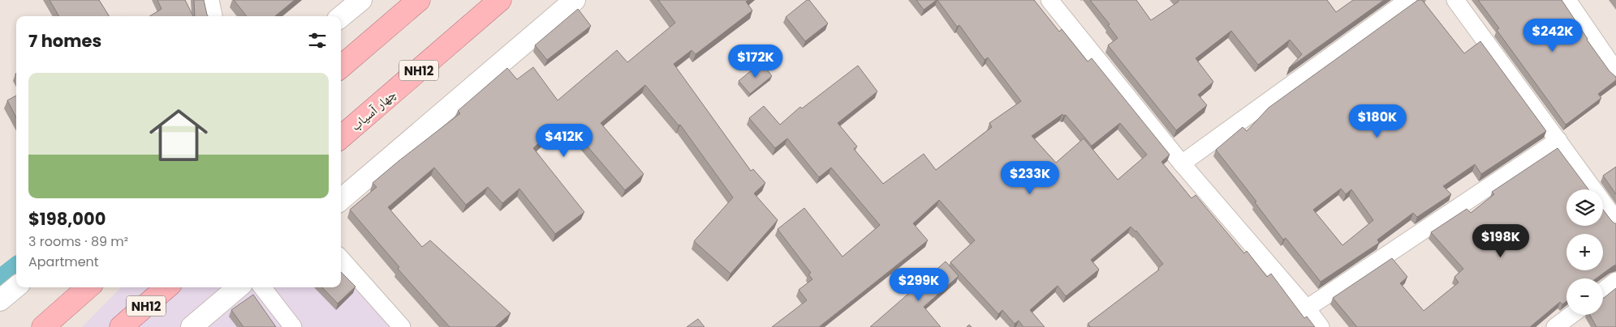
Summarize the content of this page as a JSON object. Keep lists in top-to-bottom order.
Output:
{
  "streets": {
    "highway": ["NH12", "چهار آسیاب"]
  },
  "page": {
    "heading": "7 homes",
    "price": [
      "$242K",
      "$172K",
      "$180K",
      "$412K",
      "$233K",
      "$198K",
      "$299K"
    ],
    "list": [
      {
        "name": "$198,000",
        "note": "3 rooms · 89 m² · Apartment"
      }
    ],
    "map_buttons": ["+", "−"]
  }
}
